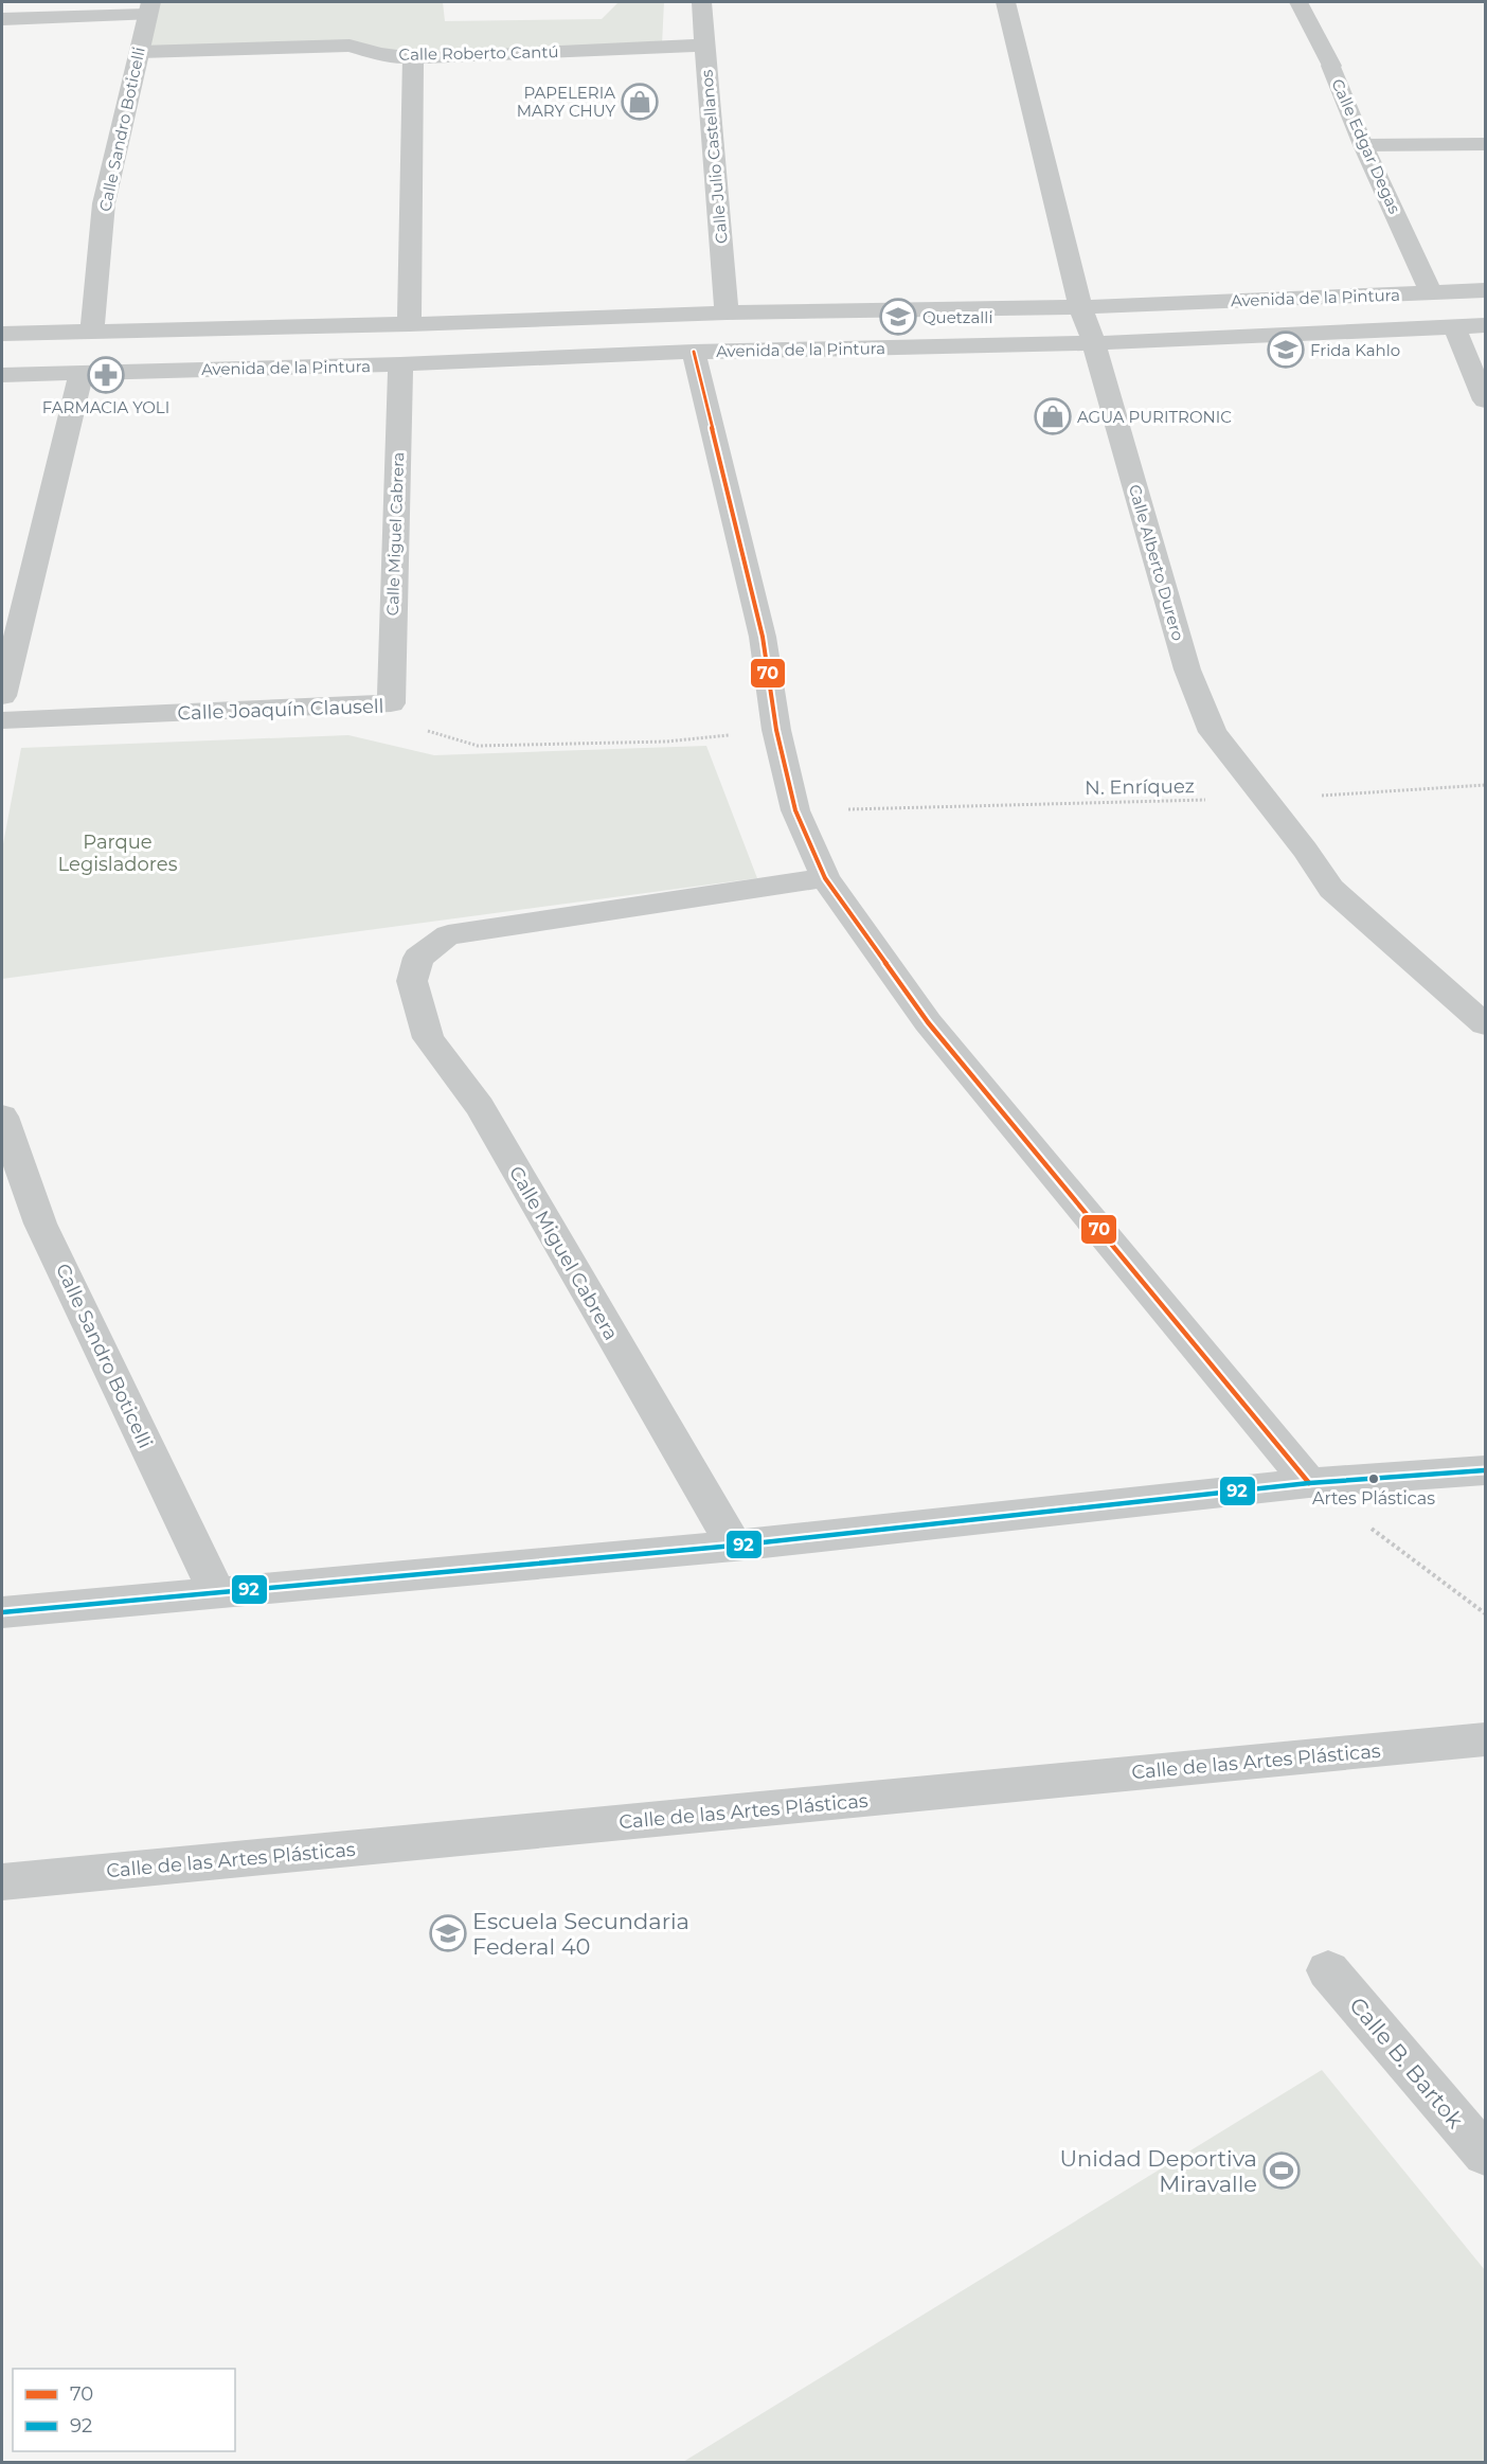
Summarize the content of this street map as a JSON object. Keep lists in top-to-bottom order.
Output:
{
  "streets": {
    "street": [
      "Calle Roberto Cantú",
      "Calle Sandro Boticelli",
      "Calle Edgar Degas",
      "Calle Julio Castellanos",
      "Avenida de la Pintura",
      "Calle Miguel Cabrera",
      "Calle Alberto Durero",
      "Calle Joaquín Clausell",
      "Calle de las Artes Plásticas",
      "Calle B. Bartok"
    ],
    "path": ["N. Enríquez"]
  },
  "crossings": [
    ["Calle Roberto Cantú", "Calle Sandro Boticelli"],
    ["Calle Roberto Cantú", "Calle Julio Castellanos"],
    ["Calle Sandro Boticelli", "Avenida de la Pintura"],
    ["Calle Edgar Degas", "Avenida de la Pintura"],
    ["Calle Julio Castellanos", "Avenida de la Pintura"],
    ["Avenida de la Pintura", "Calle Miguel Cabrera"],
    ["Avenida de la Pintura", "Calle Alberto Durero"],
    ["Calle Miguel Cabrera", "Calle Joaquín Clausell"],
    ["Calle Alberto Durero", "N. Enríquez"]
  ],
  "parks": ["Parque Legisladores"],
  "places": {
    "shop": ["PAPELERIA MARY CHUY", "AGUA PURITRONIC"],
    "school or university": ["Quetzalli", "Frida Kahlo", "Escuela Secundaria Federal 40"],
    "pharmacy": ["FARMACIA YOLI"],
    "other": ["Artes Plásticas"],
    "sports": ["Unidad Deportiva Miravalle"]
  },
  "lines": ["transit line 70", "transit line 92"],
  "legend": ["70", "92"]
}
